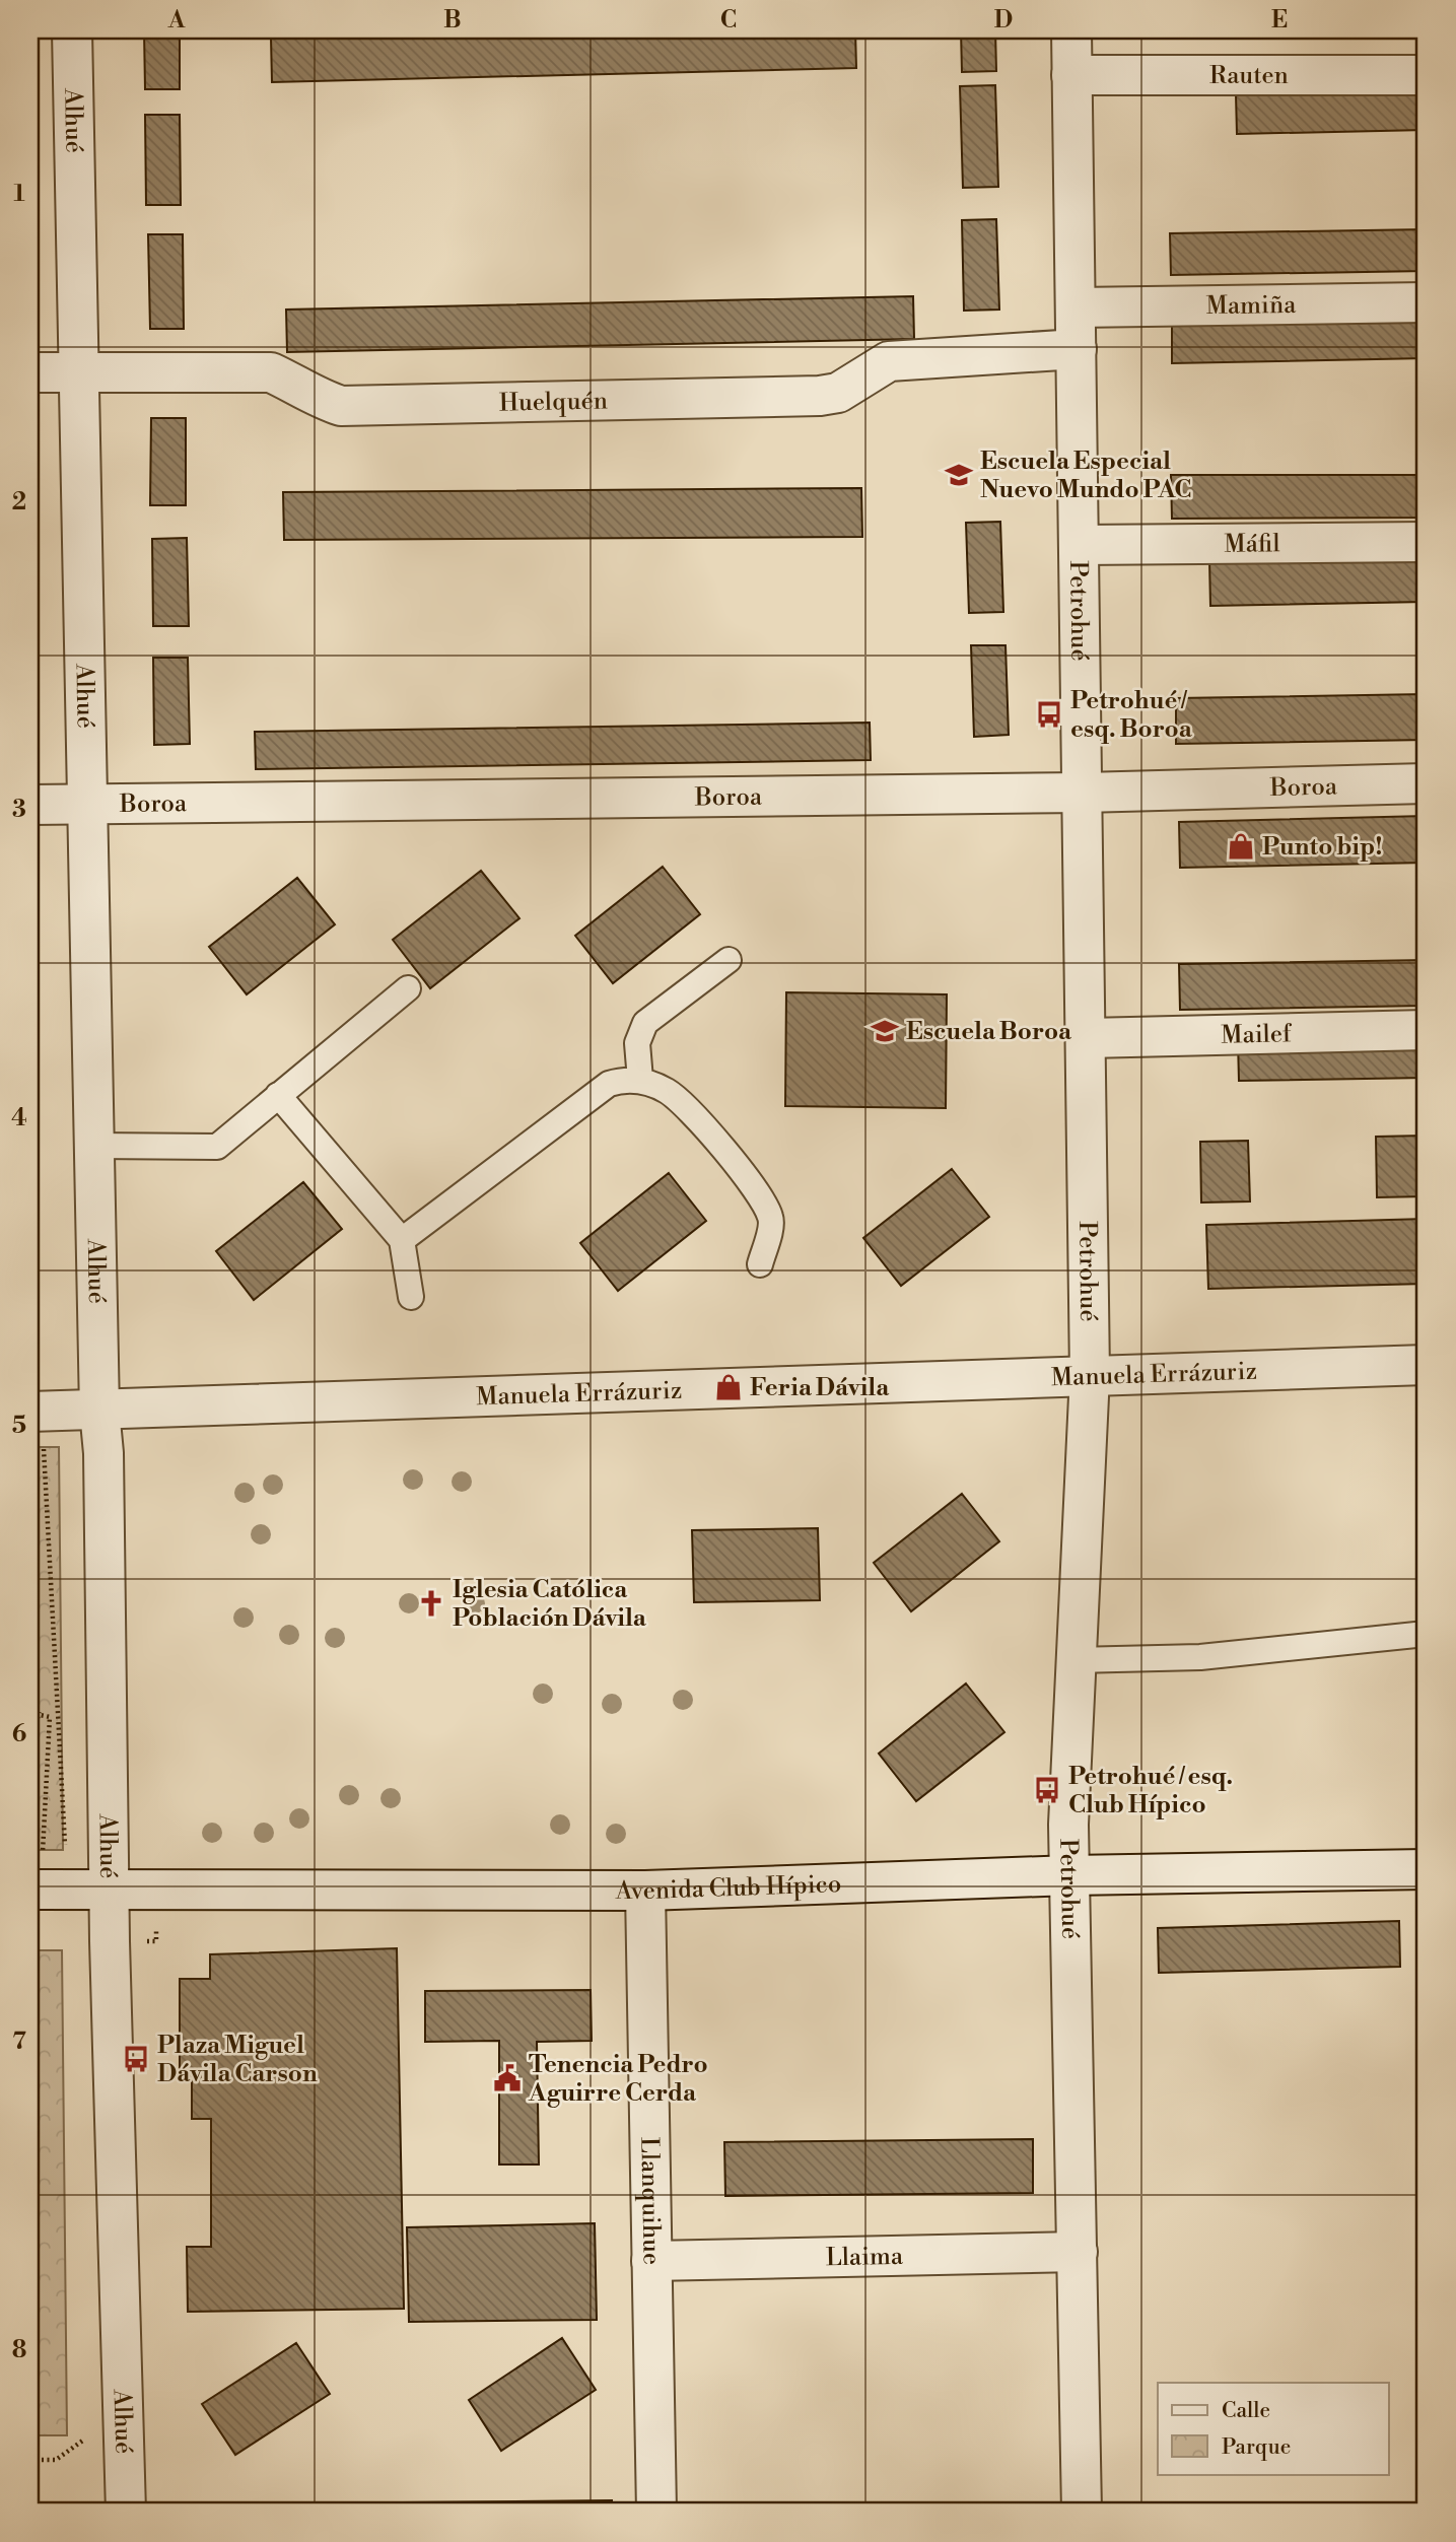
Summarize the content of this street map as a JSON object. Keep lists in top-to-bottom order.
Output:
{
  "streets": {
    "street": [
      "Rauten",
      "Alhué",
      "Mamiña",
      "Huelquén",
      "Máfil",
      "Petrohué",
      "Boroa",
      "Mailef",
      "Manuela Errázuriz",
      "Avenida Club Hípico",
      "Llanquihue",
      "Llaima"
    ]
  },
  "crossings": [
    ["Rauten", "Petrohué"],
    ["Alhué", "Huelquén"],
    ["Alhué", "Boroa"],
    ["Alhué", "Manuela Errázuriz"],
    ["Alhué", "Avenida Club Hípico"],
    ["Mamiña", "Petrohué"],
    ["Huelquén", "Petrohué"],
    ["Máfil", "Petrohué"],
    ["Petrohué", "Boroa"],
    ["Petrohué", "Mailef"],
    ["Petrohué", "Manuela Errázuriz"],
    ["Petrohué", "Avenida Club Hípico"],
    ["Petrohué", "Llaima"],
    ["Avenida Club Hípico", "Llanquihue"],
    ["Llanquihue", "Llaima"]
  ],
  "places": {
    "school or university": ["Escuela Especial Nuevo Mundo PAC", "Escuela Boroa"],
    "bus stop": ["Petrohué / esq. Boroa", "Petrohué / esq. Club Hípico", "Plaza Miguel Dávila Carson"],
    "shop": ["Punto bip!", "Feria Dávila"],
    "church": ["Iglesia Católica Población Dávila"],
    "public building": ["Tenencia Pedro Aguirre Cerda"]
  },
  "legend": ["Calle", "Parque"],
  "grid": {
    "columns": [
      "A",
      "B",
      "C",
      "D",
      "E"
    ],
    "rows": [
      "1",
      "2",
      "3",
      "4",
      "5",
      "6",
      "7",
      "8"
    ]
  }
}
